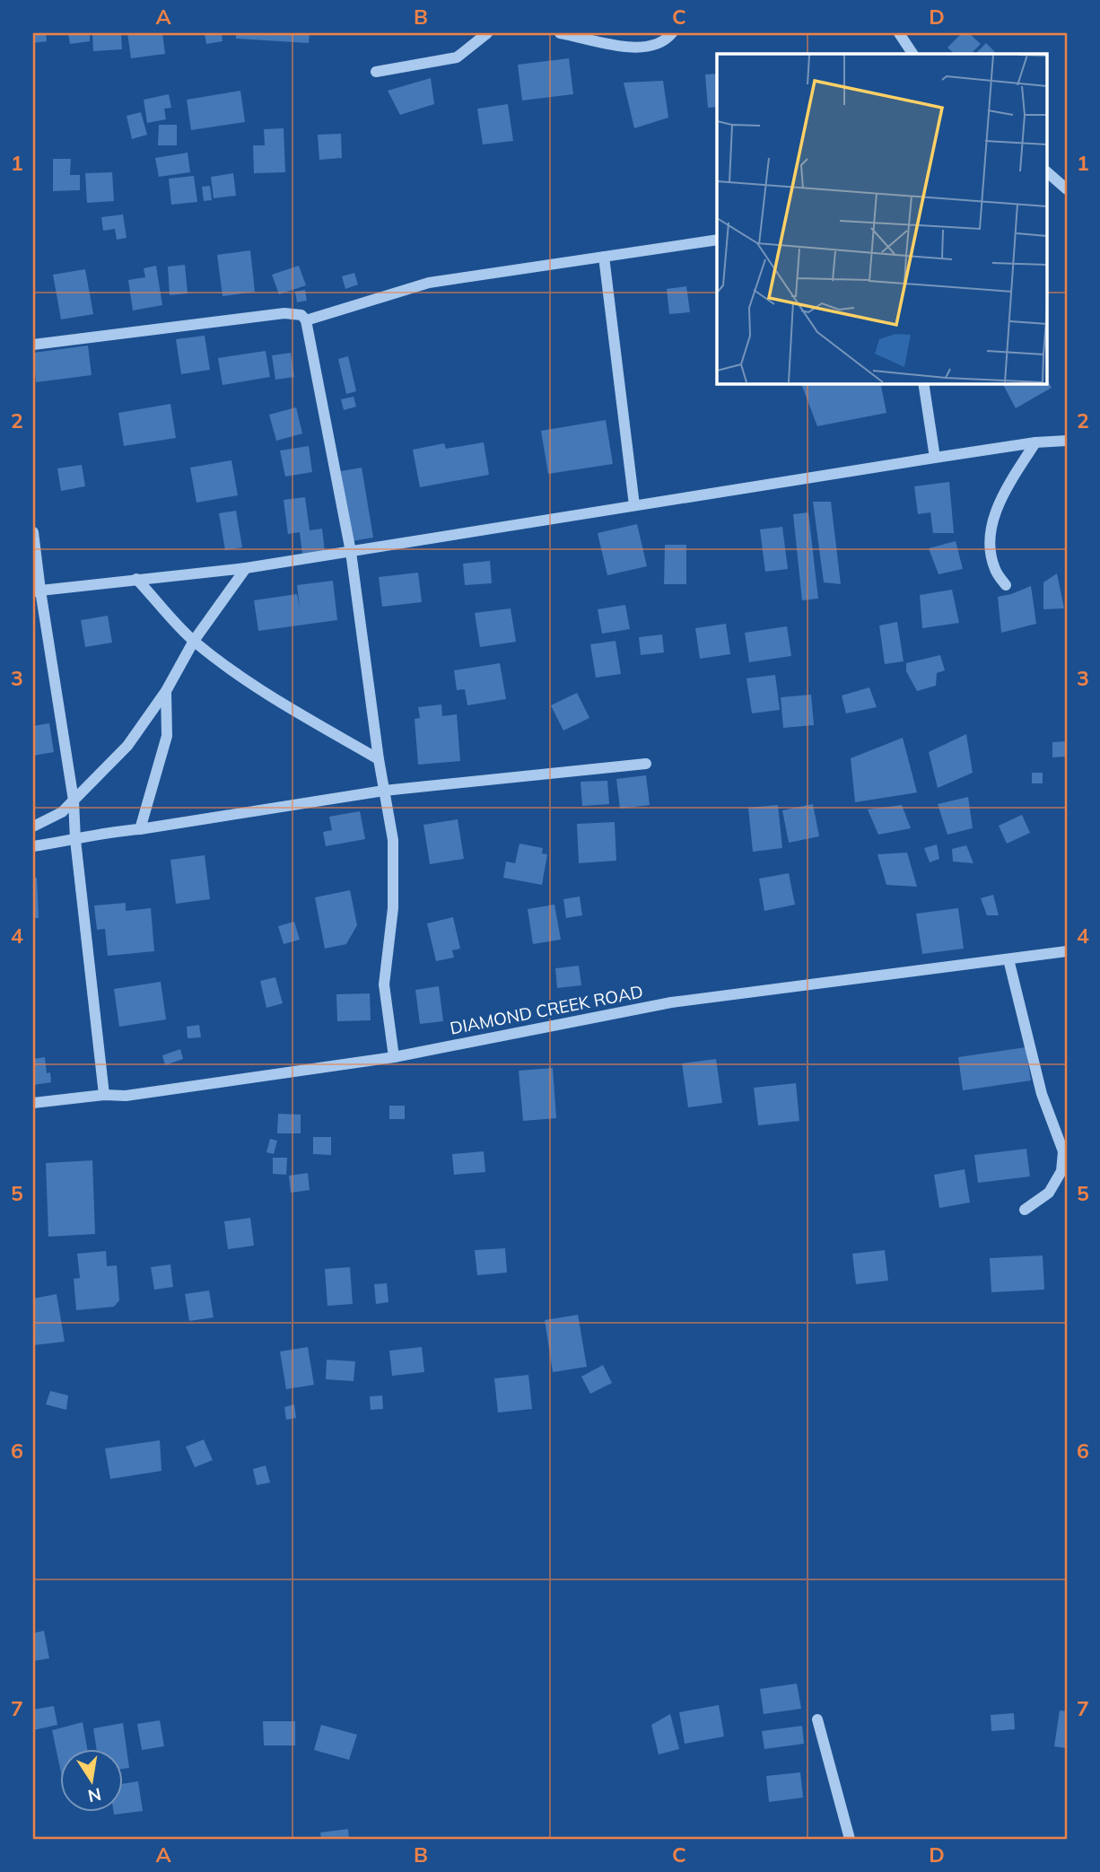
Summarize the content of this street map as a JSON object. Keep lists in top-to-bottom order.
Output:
{
  "streets": {
    "street": ["DIAMOND CREEK ROAD"]
  },
  "north": "bottom",
  "grid": {
    "columns": [
      "A",
      "B",
      "C",
      "D"
    ],
    "rows": [
      "1",
      "2",
      "3",
      "4",
      "5",
      "6",
      "7"
    ]
  }
}
